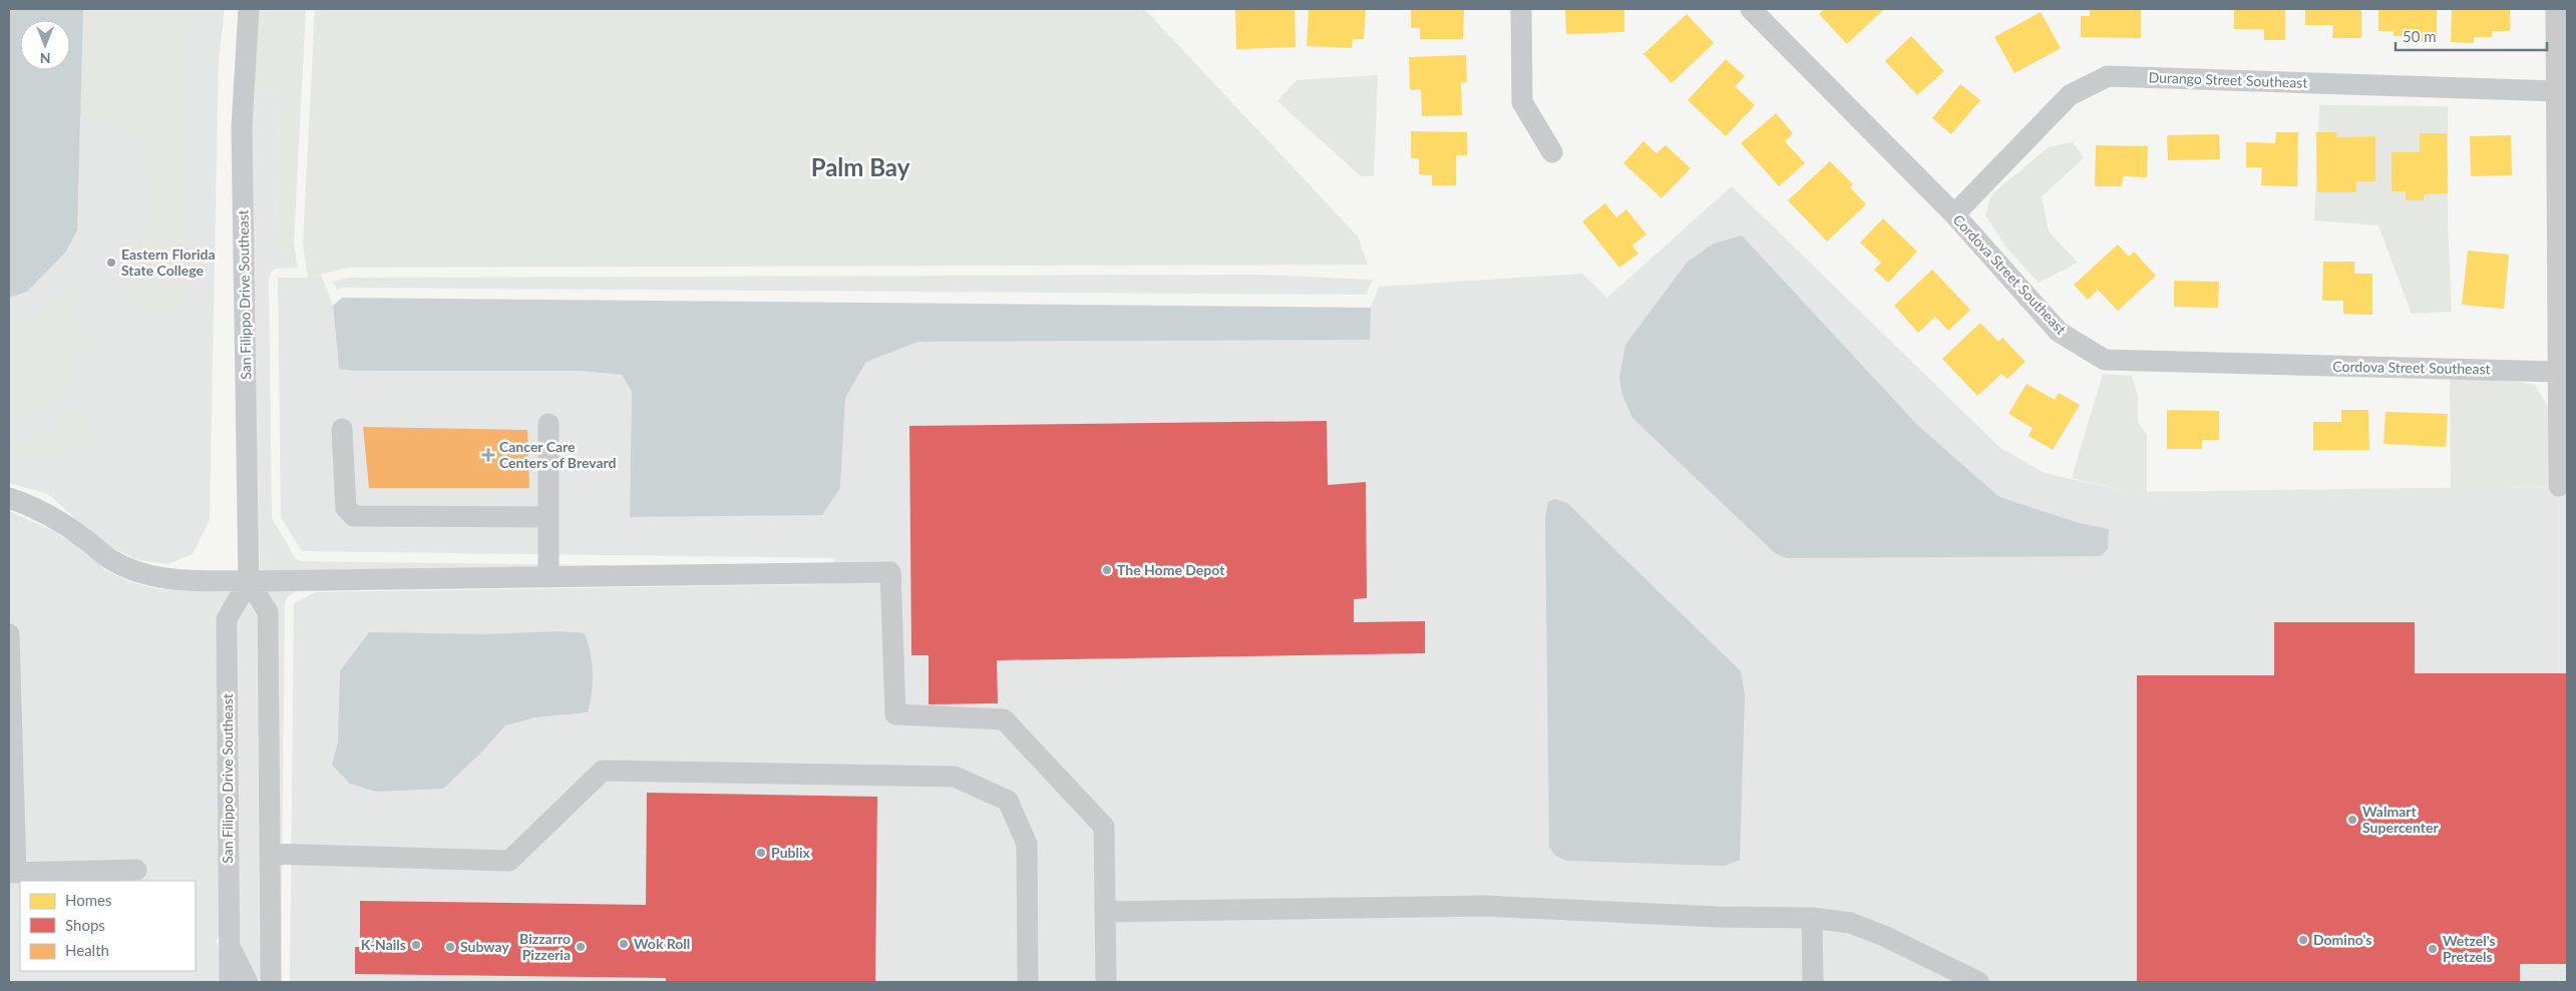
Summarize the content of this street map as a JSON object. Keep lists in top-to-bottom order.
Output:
{
  "streets": {
    "street": ["Durango Street Southeast", "Cordova Street Southeast", "San Filippo Drive Southeast"]
  },
  "crossings": [
    ["Durango Street Southeast", "Cordova Street Southeast"]
  ],
  "districts": ["Palm Bay"],
  "places": {
    "other": [
      "Eastern Florida State College",
      "The Home Depot",
      "Walmart Supercenter",
      "Publix",
      "Domino's",
      "Wok Roll",
      "K-Nails",
      "Subway",
      "Bizzarro Pizzeria",
      "Wetzel's Pretzels"
    ],
    "health": ["Cancer Care Centers of Brevard"]
  },
  "legend": ["Homes", "Shops", "Health"],
  "scale_bar": "50 m",
  "north": "bottom"
}
